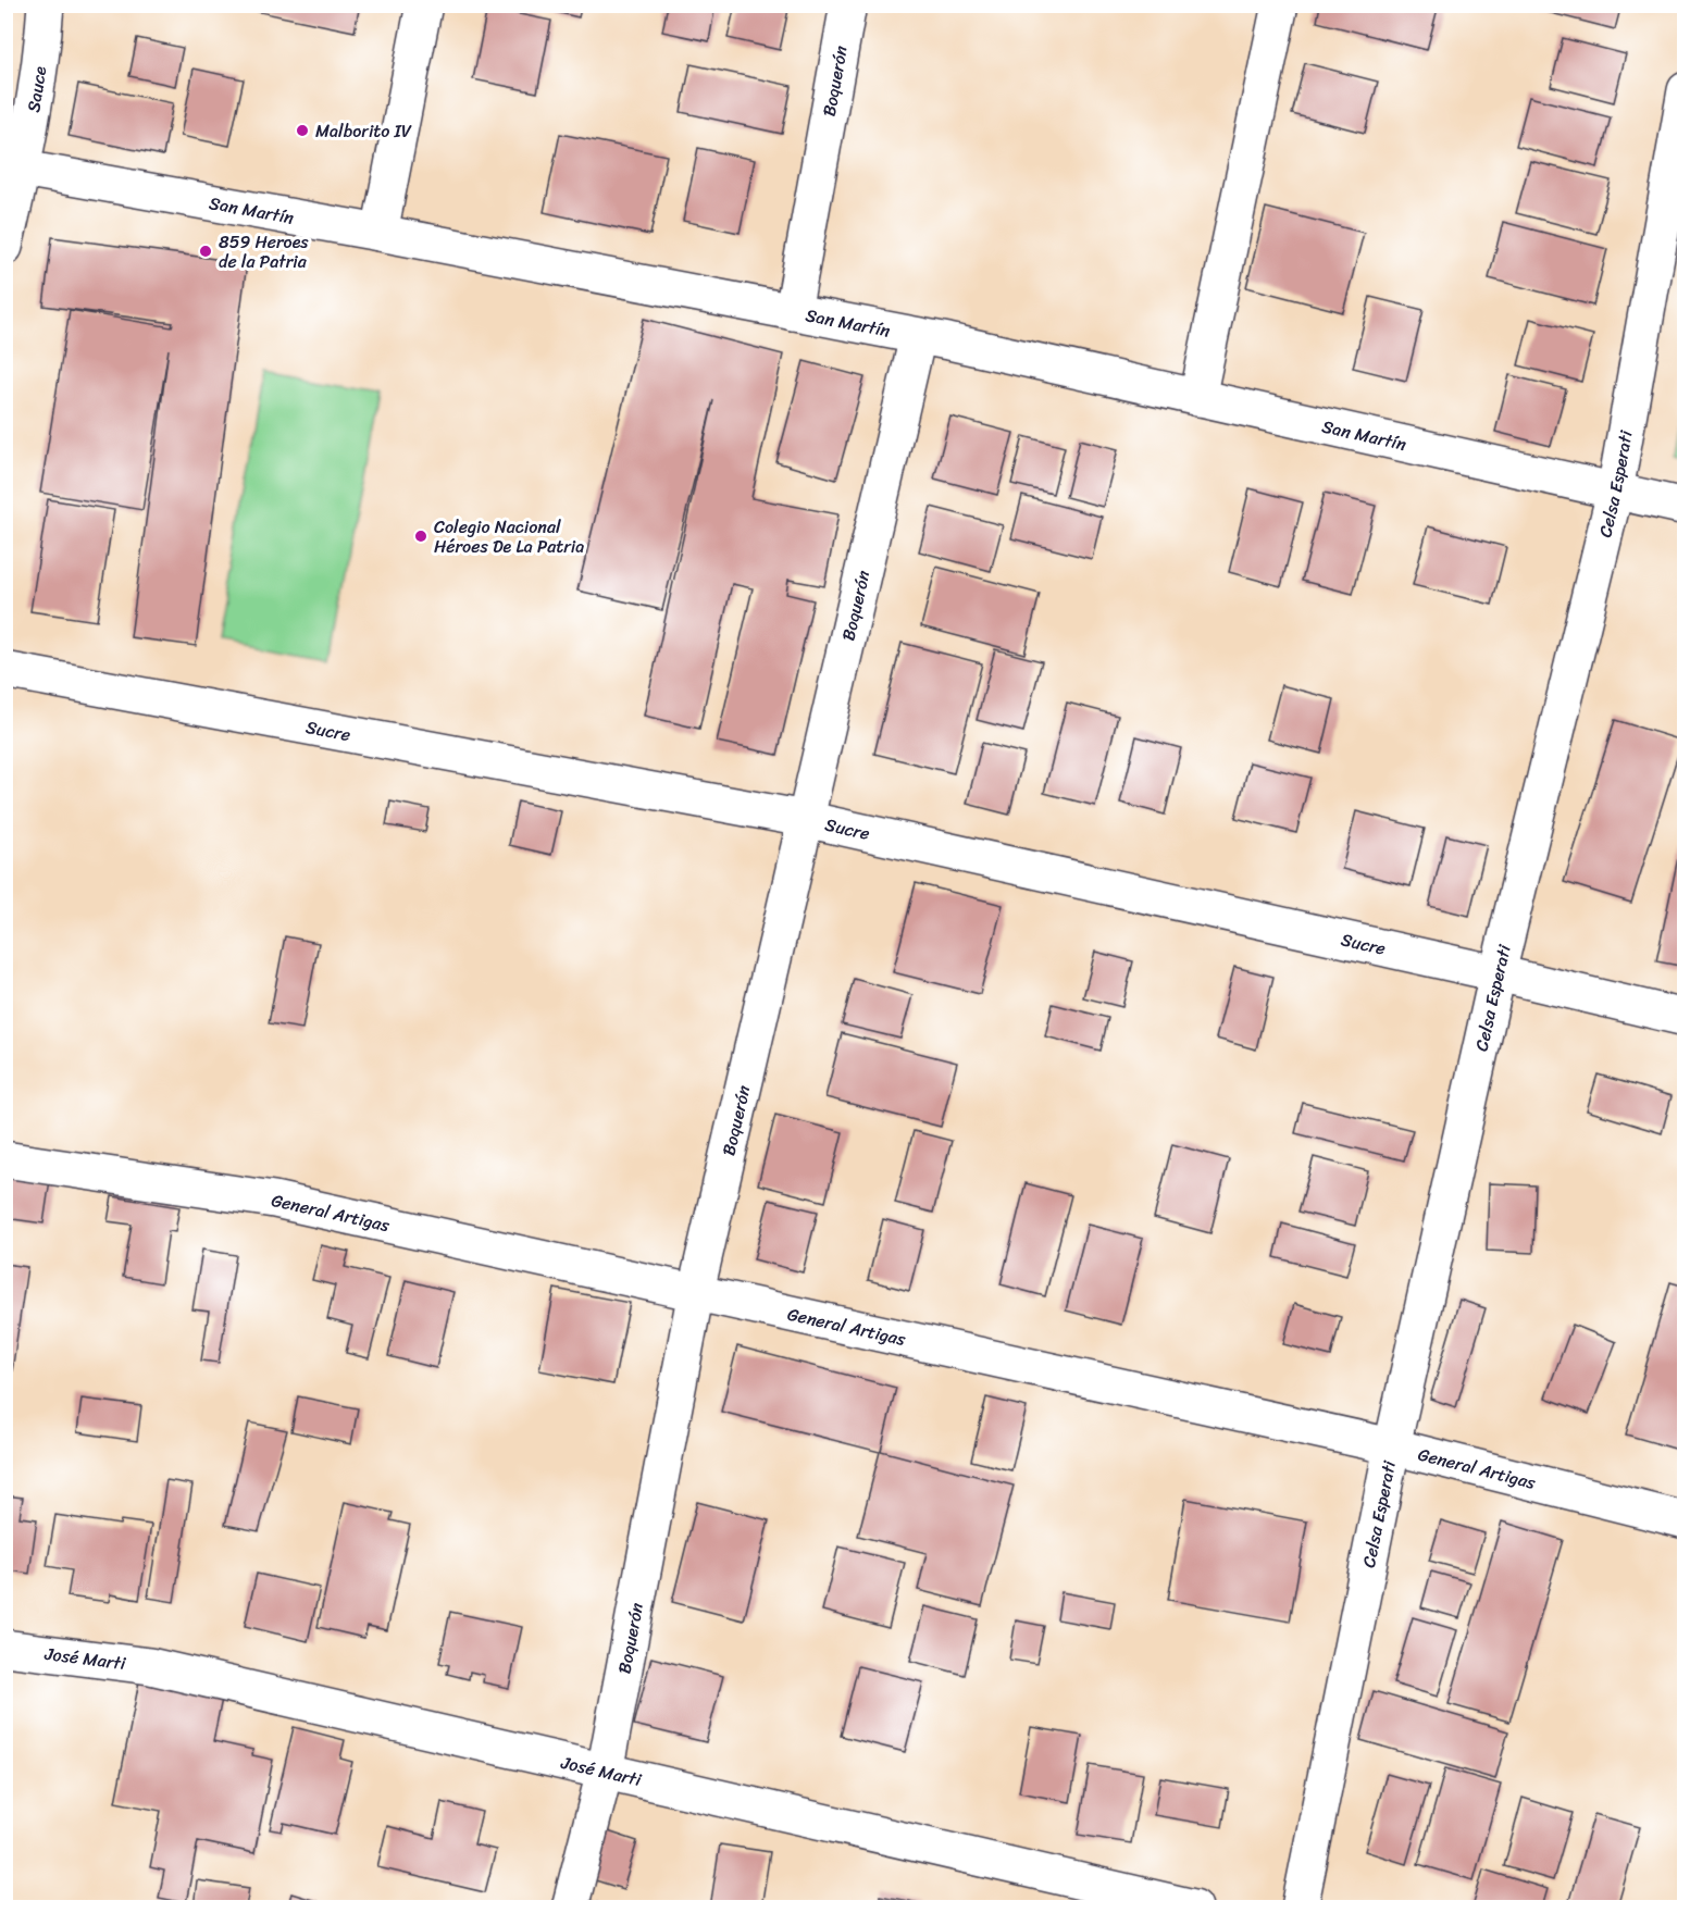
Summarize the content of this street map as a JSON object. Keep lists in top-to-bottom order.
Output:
{
  "streets": {
    "street": [
      "Boquerón",
      "Sauce",
      "San Martín",
      "Celsa Esperati",
      "Sucre",
      "General Artigas",
      "José Marti"
    ]
  },
  "crossings": [
    ["Boquerón", "San Martín"],
    ["Boquerón", "Sucre"],
    ["Boquerón", "General Artigas"],
    ["Boquerón", "José Marti"],
    ["Sauce", "San Martín"],
    ["San Martín", "Celsa Esperati"],
    ["Celsa Esperati", "Sucre"],
    ["Celsa Esperati", "General Artigas"]
  ],
  "places": ["Malborito IV", "859 Heroes de la Patria", "Colegio Nacional Héroes De La Patria"]
}
